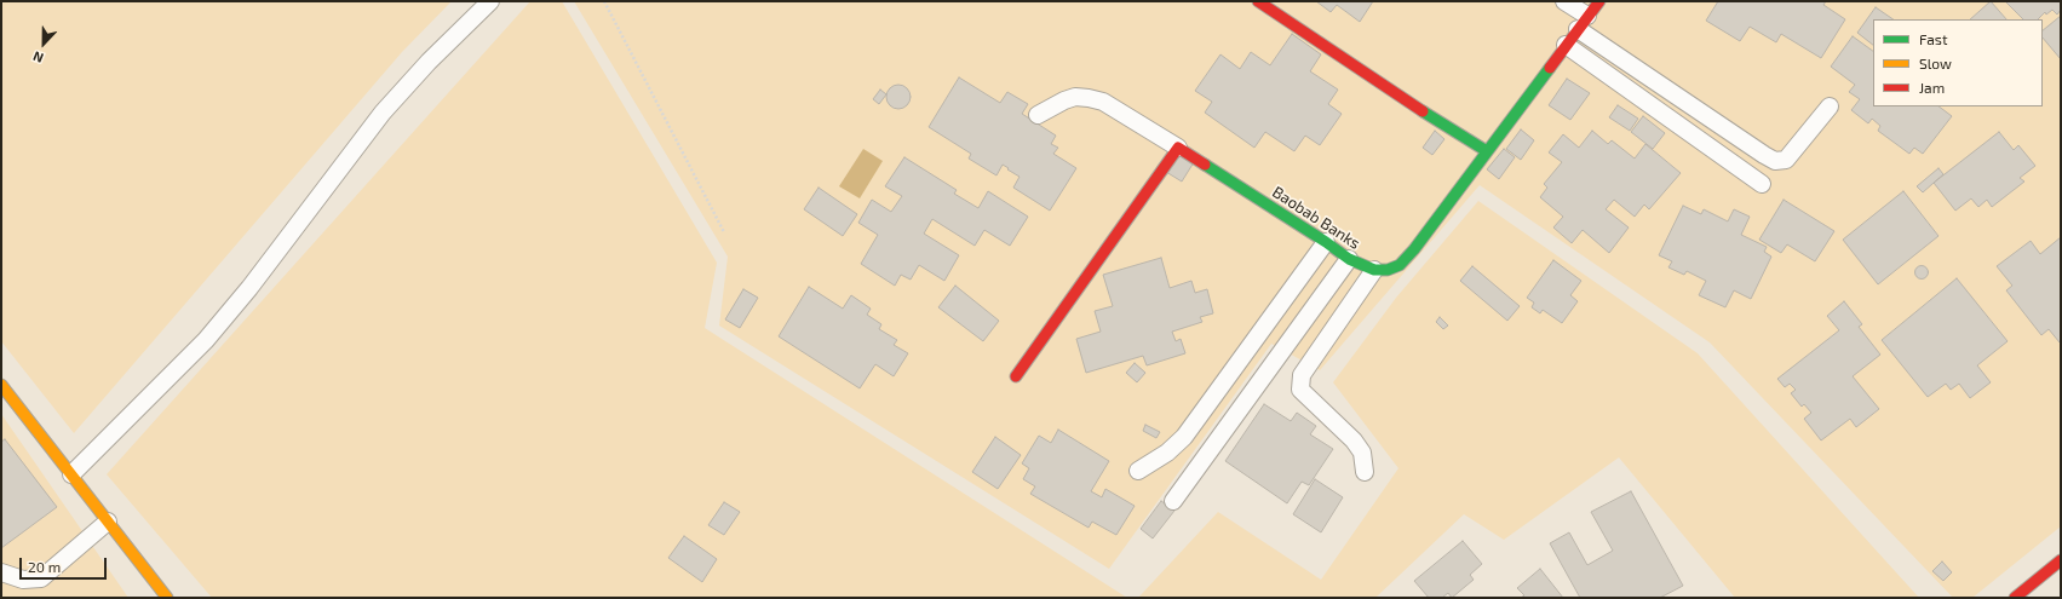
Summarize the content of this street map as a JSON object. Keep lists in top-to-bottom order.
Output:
{
  "streets": {
    "street": ["Baobab Banks"]
  },
  "legend": ["Fast", "Slow", "Jam"],
  "scale_bar": "20 m",
  "north": "bottom"
}
